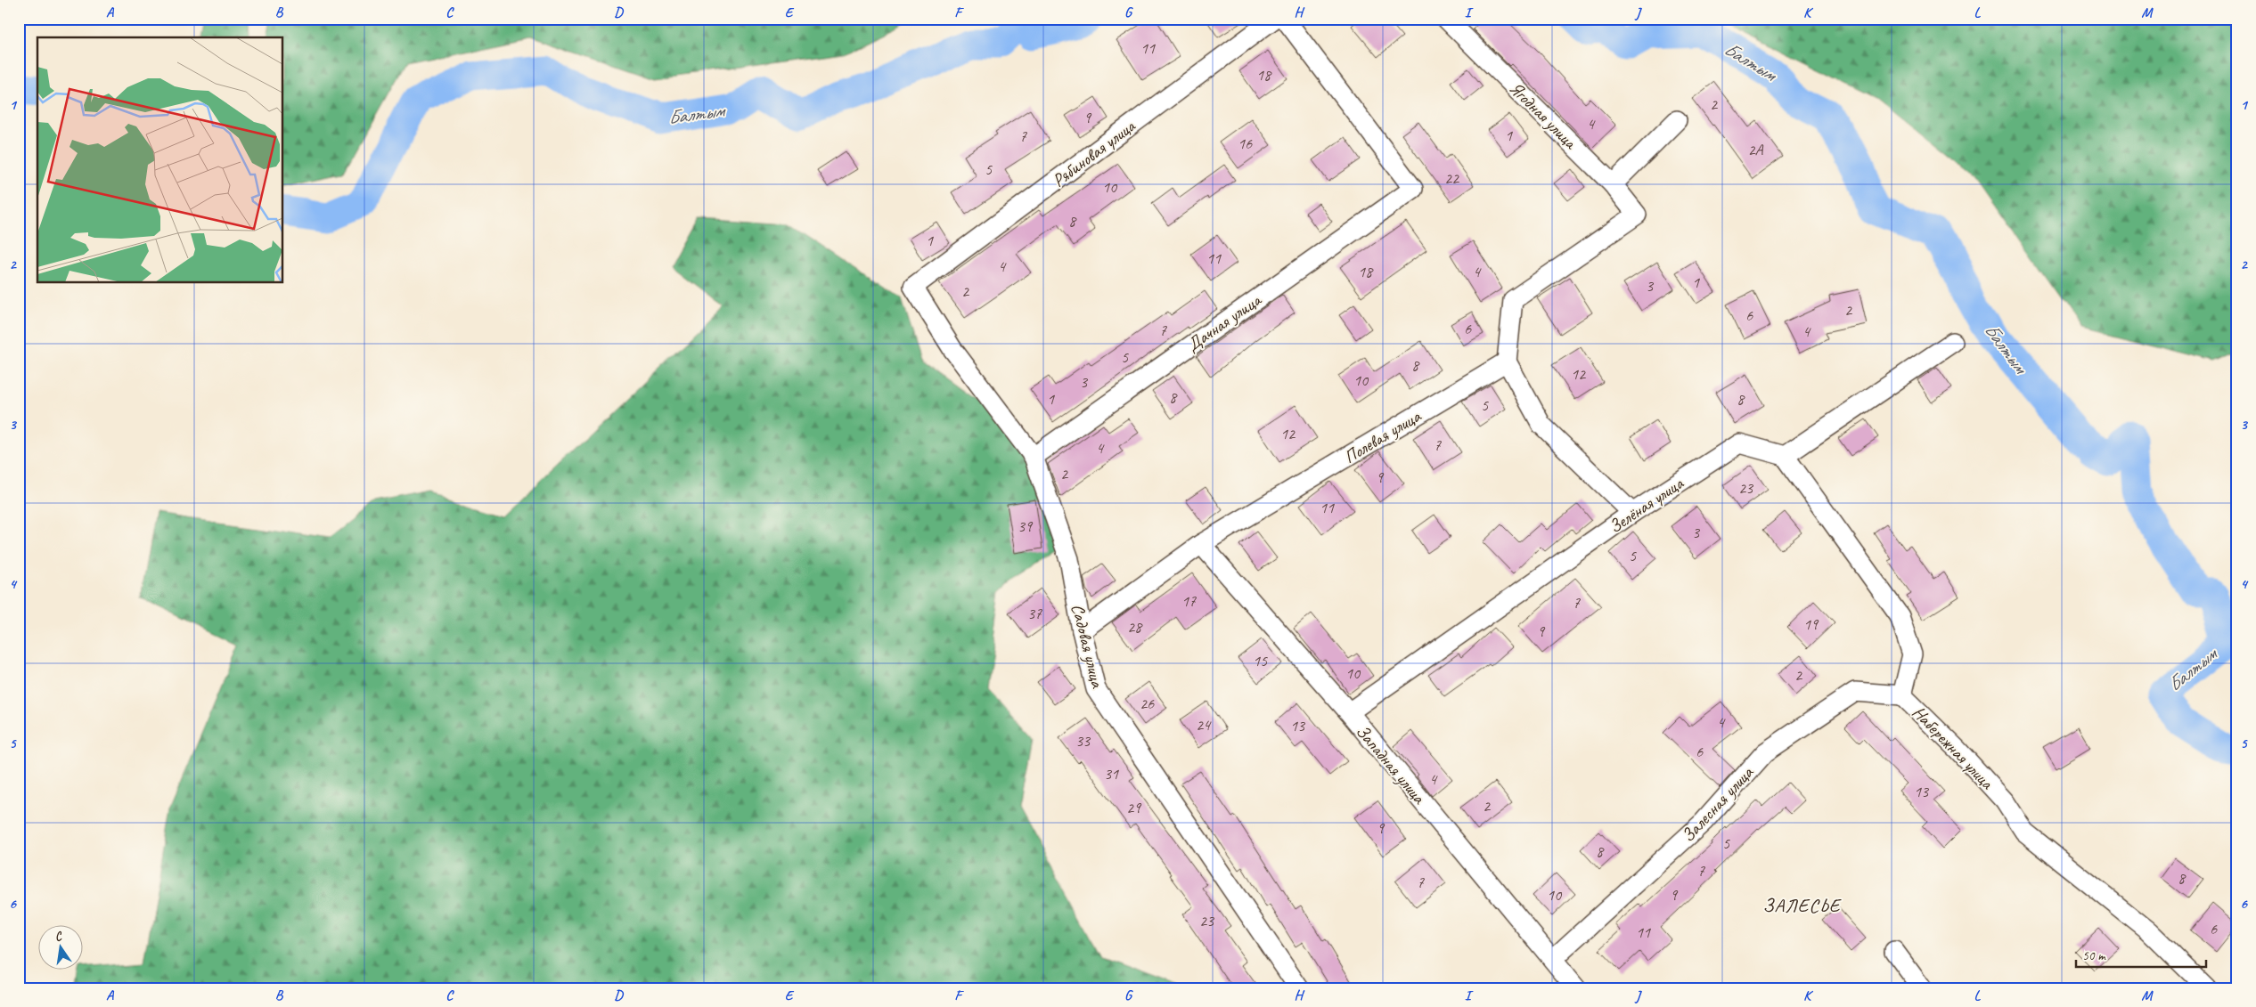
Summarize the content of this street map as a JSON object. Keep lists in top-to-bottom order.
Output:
{
  "streets": {
    "street": [
      "Ягодная улица",
      "Рябиновая улица",
      "Дачная улица",
      "Полевая улица",
      "Зелёная улица",
      "Садовая улица",
      "Набережная улица",
      "Западная улица",
      "Залесная улица"
    ]
  },
  "crossings": [
    ["Ягодная улица", "Полевая улица"],
    ["Рябиновая улица", "Садовая улица"],
    ["Дачная улица", "Садовая улица"],
    ["Полевая улица", "Садовая улица"],
    ["Полевая улица", "Западная улица"],
    ["Зелёная улица", "Набережная улица"],
    ["Зелёная улица", "Западная улица"],
    ["Набережная улица", "Залесная улица"],
    ["Западная улица", "Залесная улица"]
  ],
  "districts": ["ЗАЛЕСЬЕ"],
  "water": ["Балтым"],
  "house_numbers": [
    "11",
    "18",
    "2",
    "9",
    "4",
    "1",
    "7",
    "16",
    "2А",
    "5",
    "22",
    "10",
    "8",
    "1",
    "11",
    "4",
    "18",
    "4",
    "1",
    "3",
    "2",
    "2",
    "6",
    "6",
    "7",
    "4",
    "5",
    "8",
    "12",
    "10",
    "3",
    "8",
    "1",
    "8",
    "5",
    "12",
    "7",
    "4",
    "2",
    "9",
    "23",
    "11",
    "39",
    "3",
    "5",
    "17",
    "7",
    "37",
    "19",
    "28",
    "9",
    "15",
    "10",
    "2",
    "26",
    "4",
    "24",
    "13",
    "33",
    "6",
    "31",
    "4",
    "13",
    "2",
    "29",
    "9",
    "5",
    "8",
    "7",
    "8",
    "7",
    "10",
    "9",
    "23",
    "6",
    "11"
  ],
  "scale_bar": "50 m",
  "north": "top",
  "grid": {
    "columns": [
      "A",
      "B",
      "C",
      "D",
      "E",
      "F",
      "G",
      "H",
      "I",
      "J",
      "K",
      "L",
      "M"
    ],
    "rows": [
      "1",
      "2",
      "3",
      "4",
      "5",
      "6"
    ]
  }
}
